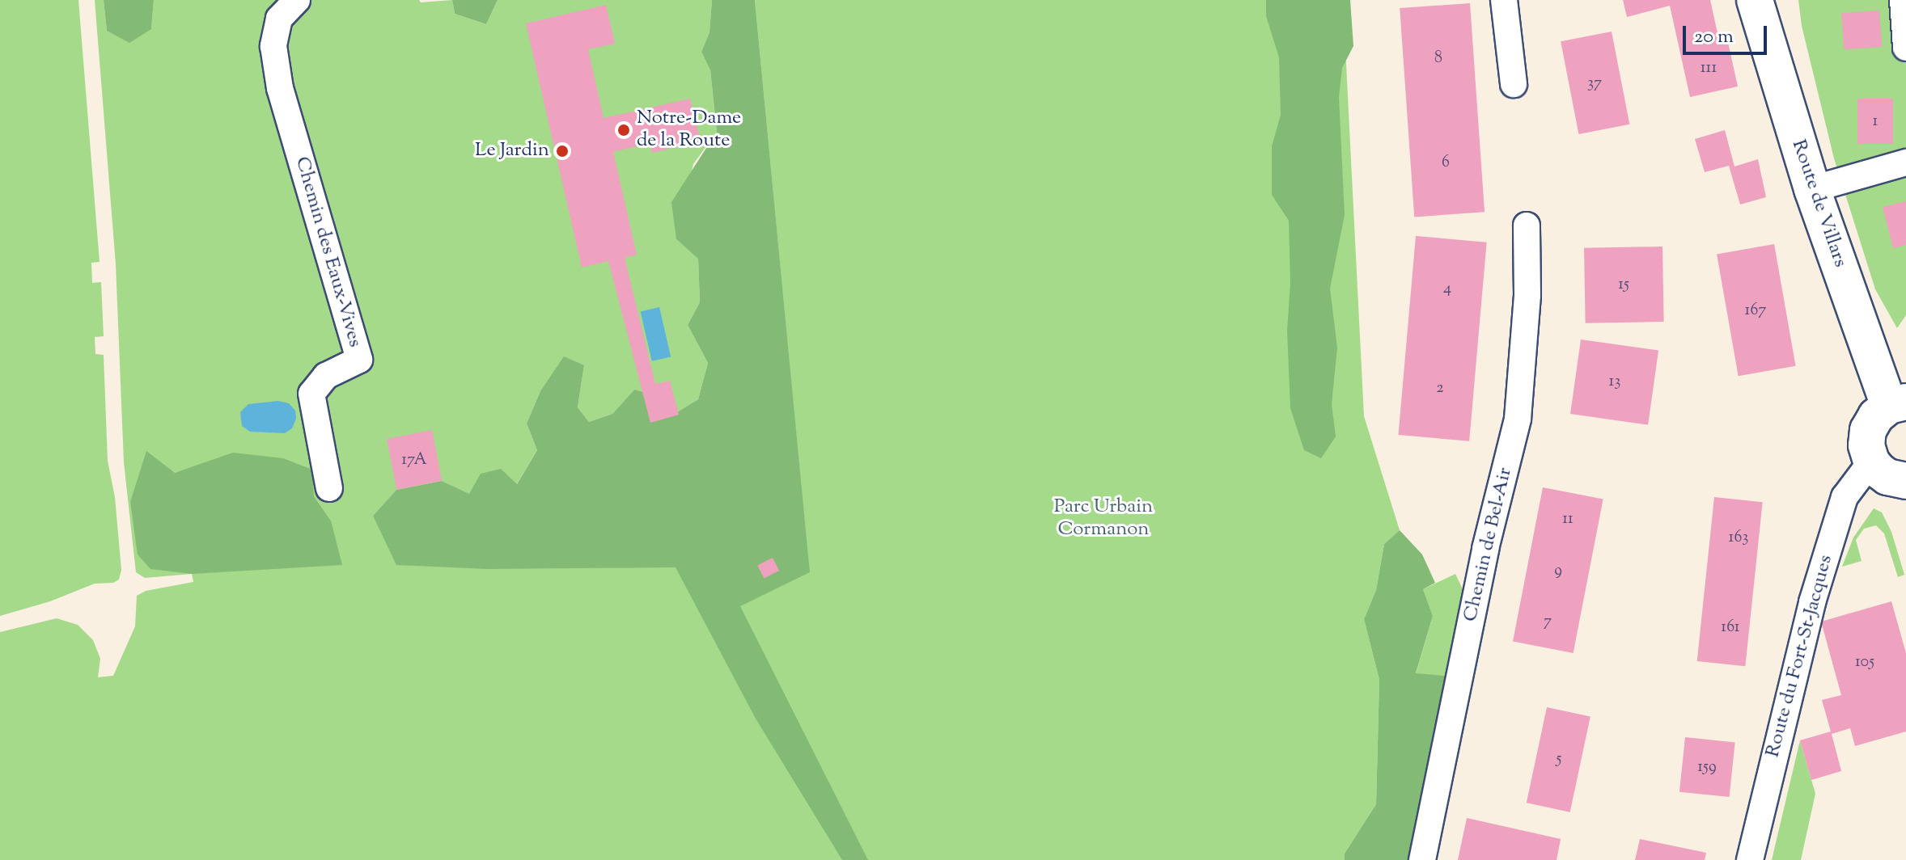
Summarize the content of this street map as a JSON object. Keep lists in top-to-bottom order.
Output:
{
  "streets": {
    "main road": ["Route de Villars"],
    "street": ["Chemin des Eaux-Vives", "Chemin de Bel-Air", "Route du Fort-St-Jacques"]
  },
  "parks": ["Parc Urbain Cormanon"],
  "places": ["Notre-Dame de la Route", "Le Jardin"],
  "house_numbers": [
    "8",
    "111",
    "37",
    "1",
    "6",
    "15",
    "4",
    "167",
    "13",
    "2",
    "17A",
    "11",
    "163",
    "9",
    "7",
    "161",
    "105",
    "5",
    "159"
  ],
  "scale_bar": "20 m"
}
